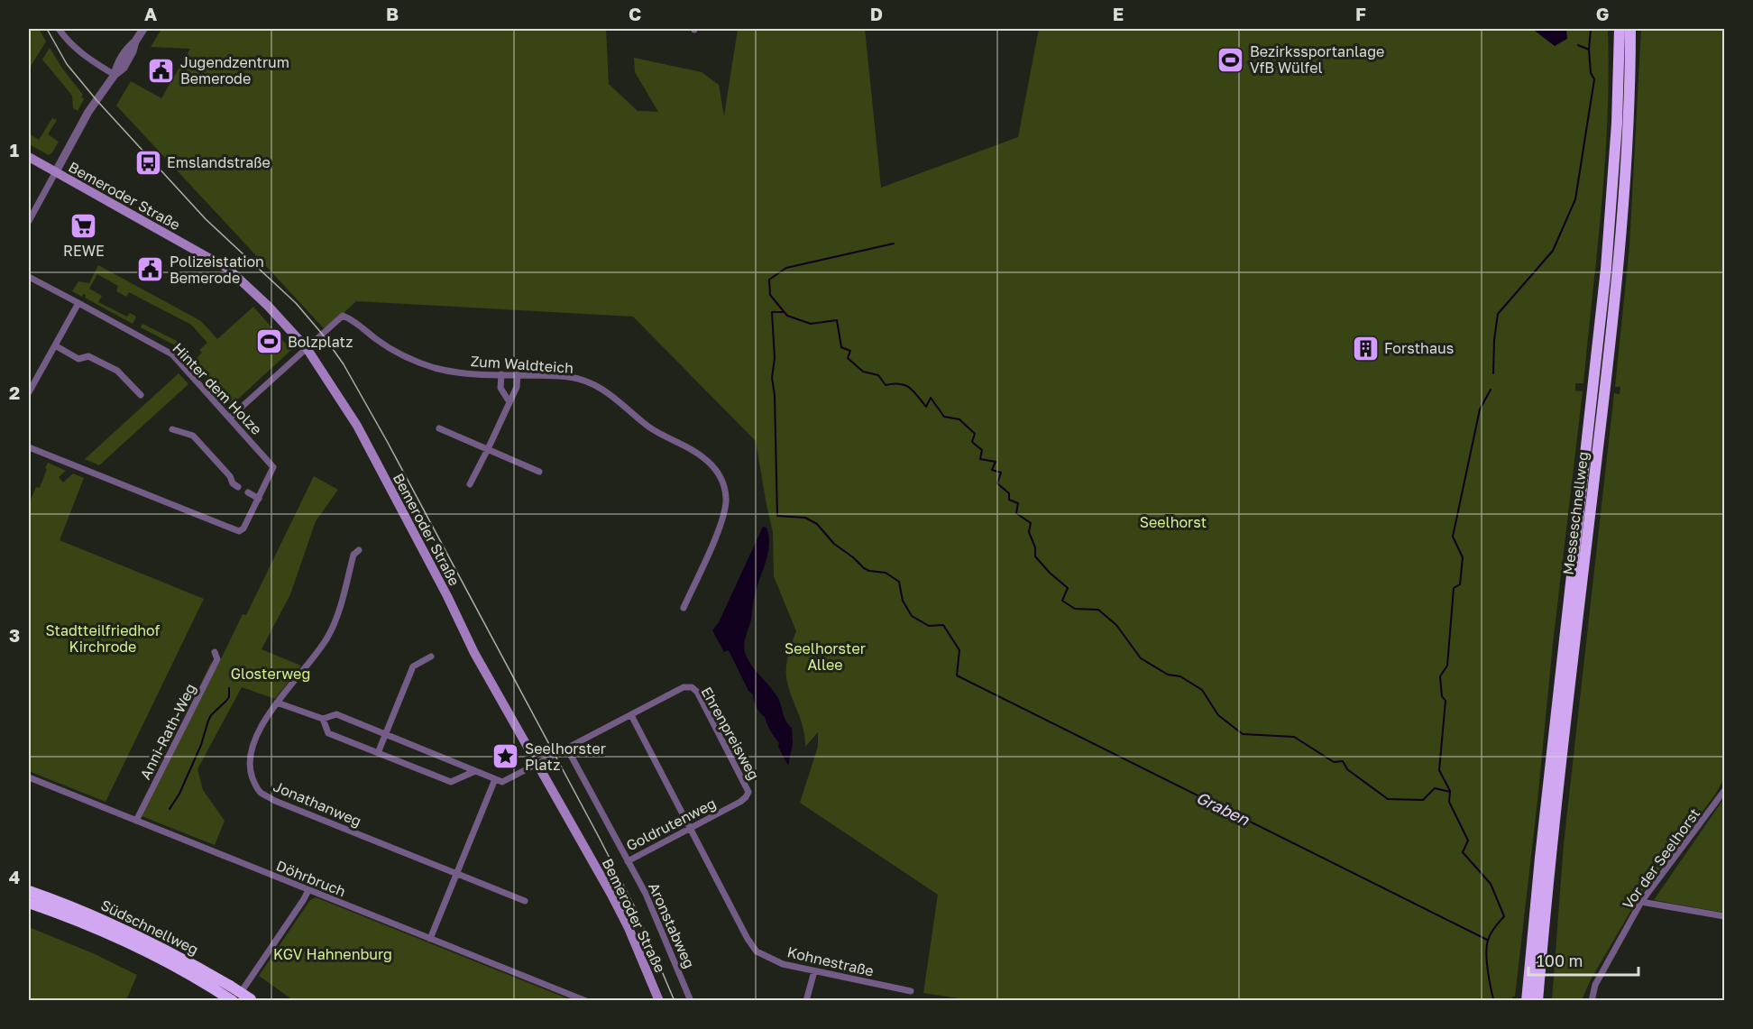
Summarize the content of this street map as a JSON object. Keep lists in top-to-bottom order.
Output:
{
  "streets": {
    "highway": ["Messeschnellweg", "Südschnellweg"],
    "main road": ["Bemeroder Straße"],
    "street": [
      "Zum Waldteich",
      "Hinter dem Holze",
      "Anni-Rath-Weg",
      "Ehrenpreisweg",
      "Jonathanweg",
      "Goldrutenweg",
      "Vor der Seelhorst",
      "Döhrbruch",
      "Aronstabweg",
      "Kohnestraße"
    ]
  },
  "crossings": [
    ["Bemeroder Straße", "Zum Waldteich"],
    ["Anni-Rath-Weg", "Döhrbruch"],
    ["Ehrenpreisweg", "Goldrutenweg"],
    ["Ehrenpreisweg", "Kohnestraße"],
    ["Goldrutenweg", "Aronstabweg"],
    ["Goldrutenweg", "Kohnestraße"]
  ],
  "water": ["Graben"],
  "parks": [
    "Seelhorst",
    "Stadtteilfriedhof Kirchrode",
    "Seelhorster Allee",
    "Glosterweg",
    "KGV Hahnenburg"
  ],
  "places": {
    "sports": ["Bezirkssportanlage VfB Wülfel", "Bolzplatz"],
    "public building": ["Jugendzentrum Bemerode", "Polizeistation Bemerode"],
    "bus stop": ["Emslandstraße"],
    "supermarket": ["REWE"],
    "building": ["Forsthaus"],
    "place": ["Seelhorster Platz"]
  },
  "scale_bar": "100 m",
  "grid": {
    "columns": [
      "A",
      "B",
      "C",
      "D",
      "E",
      "F",
      "G"
    ],
    "rows": [
      "1",
      "2",
      "3",
      "4"
    ]
  }
}
